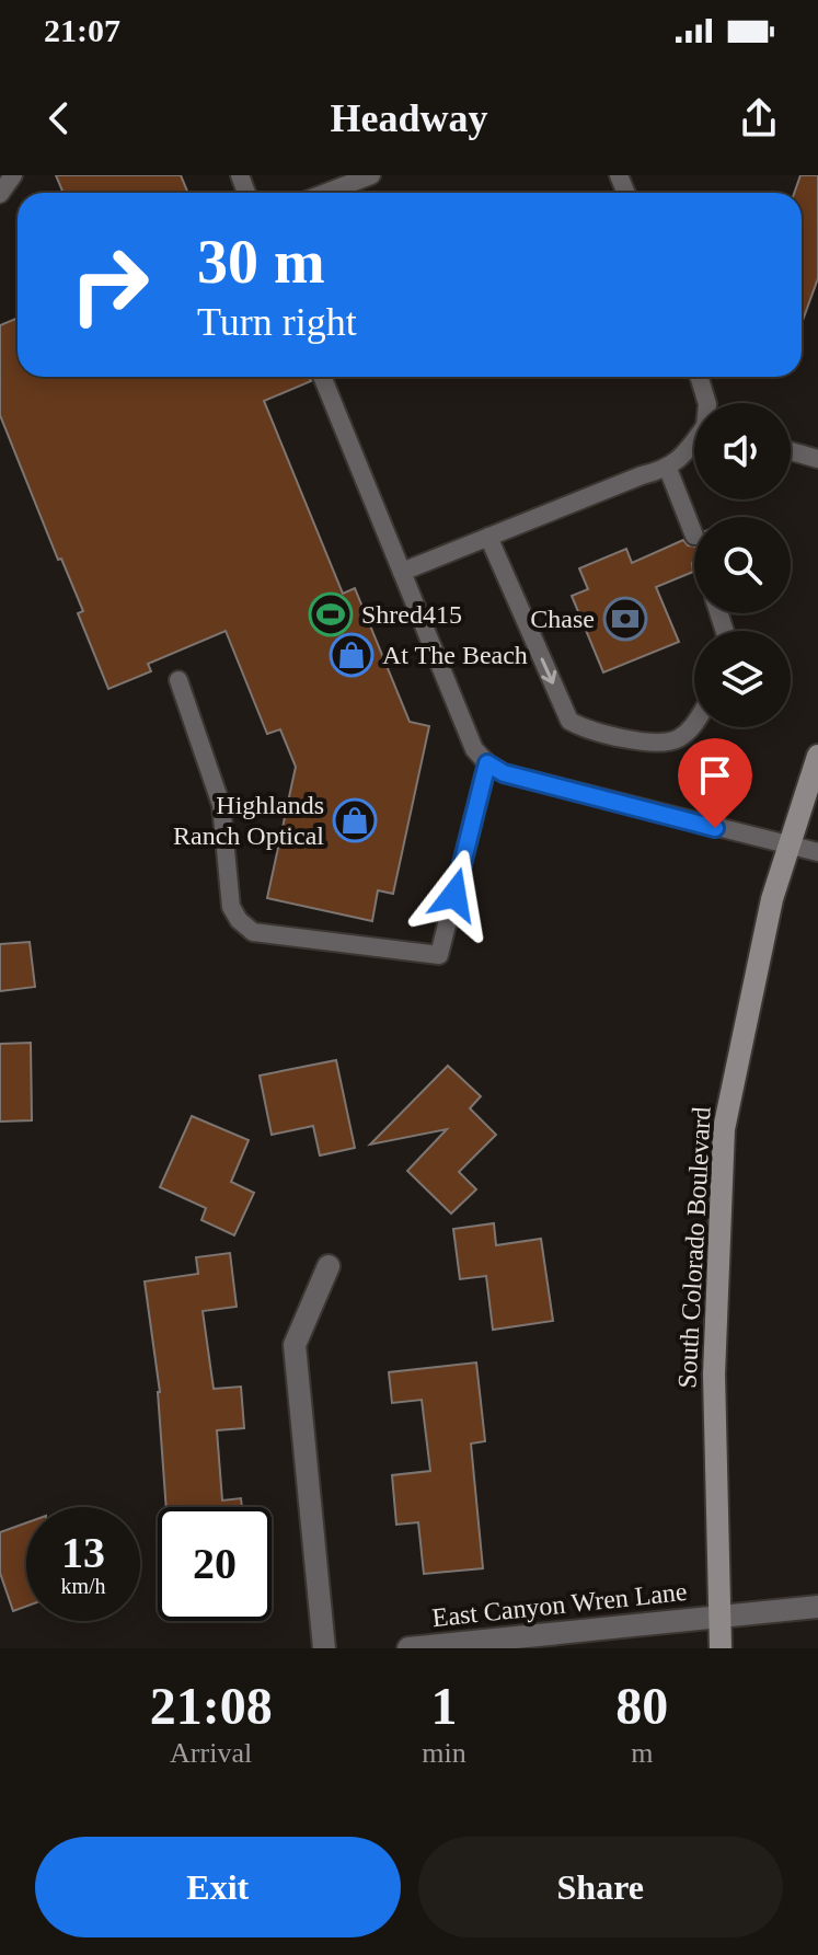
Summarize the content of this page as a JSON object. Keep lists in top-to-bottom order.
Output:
{
  "streets": {
    "main road": ["South Colorado Boulevard"],
    "street": ["East Canyon Wren Lane"]
  },
  "crossings": [
    ["South Colorado Boulevard", "East Canyon Wren Lane"]
  ],
  "places": {
    "sports": ["Shred415"],
    "bank": ["Chase"],
    "shop": ["At The Beach", "Highlands Ranch Optical"]
  },
  "page": {
    "status": "21:07",
    "header": "Headway",
    "turn": ["30 m", "Turn right"],
    "speed": "13 km/h",
    "limit": "20",
    "eta": [
      "21:08",
      "Arrival",
      "1",
      "min",
      "80",
      "m"
    ],
    "buttons": ["Exit", "Share"]
  }
}
